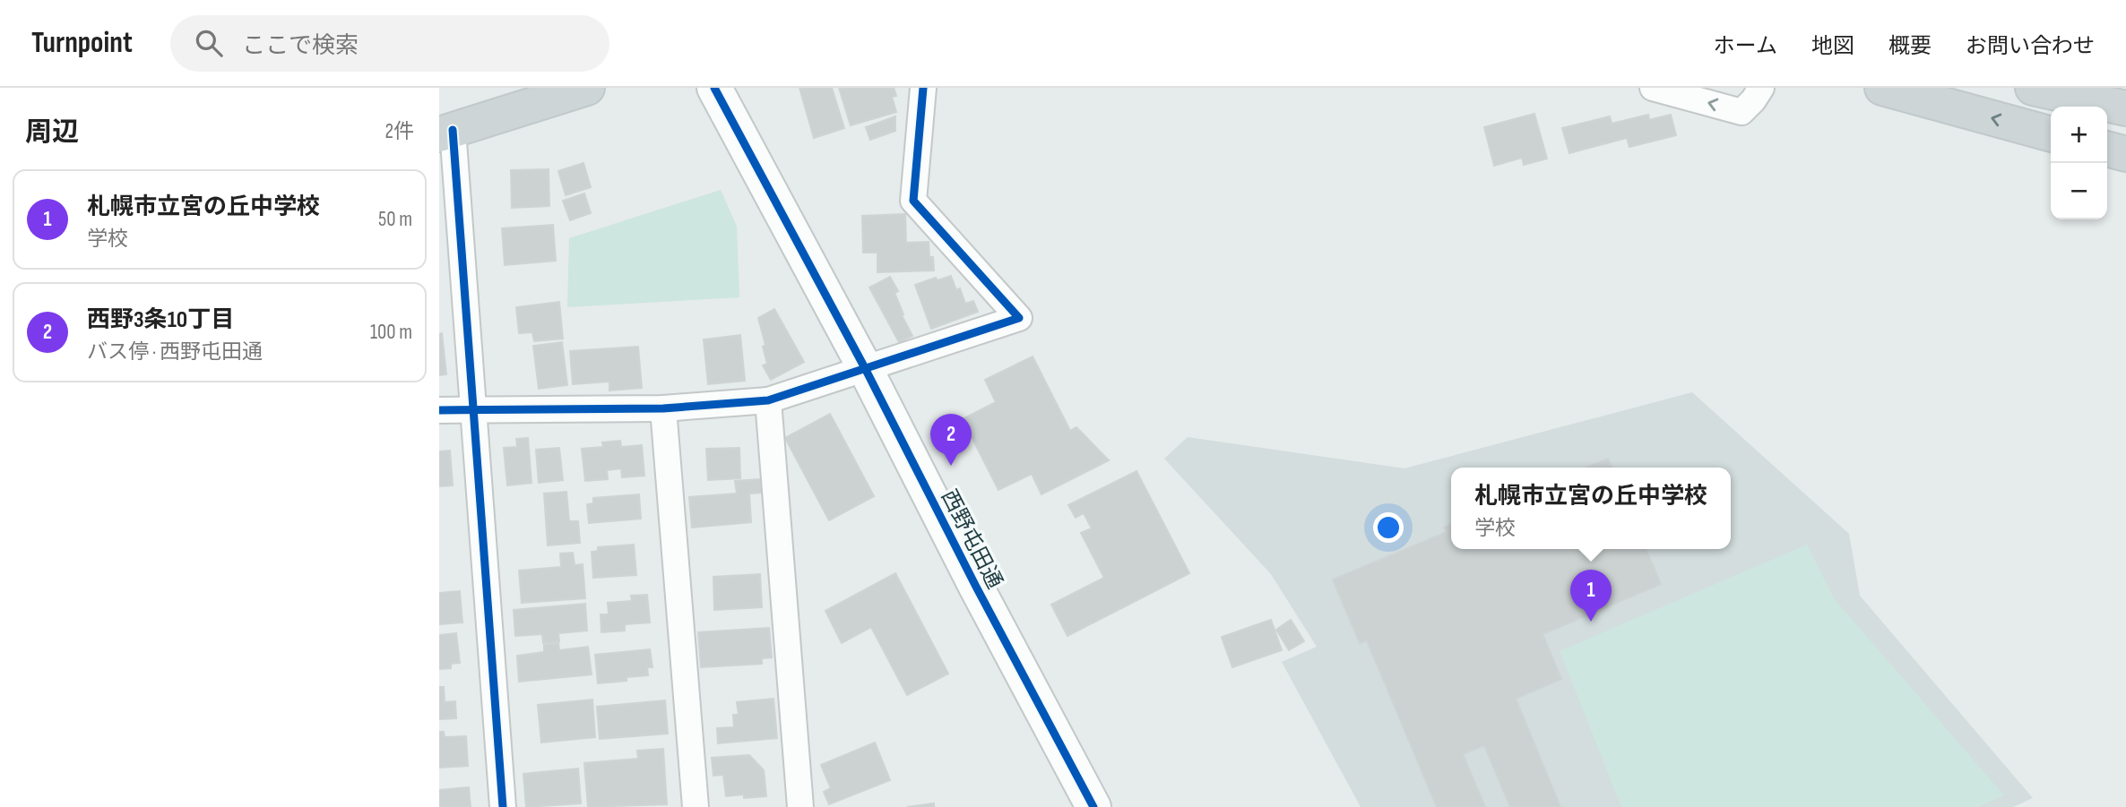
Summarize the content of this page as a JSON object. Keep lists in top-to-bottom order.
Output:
{
  "streets": {
    "street": ["西野屯田通"]
  },
  "page": {
    "header": "Turnpoint",
    "search": "ここで検索",
    "nav": [
      "ホーム",
      "地図",
      "概要",
      "お問い合わせ"
    ],
    "heading": ["周辺", "2件"],
    "map_buttons": ["+", "−"],
    "list": [
      {
        "mark": "1",
        "name": "札幌市立宮の丘中学校",
        "note": "学校",
        "value": "50 m"
      },
      {
        "mark": "2",
        "name": "西野3条10丁目",
        "note": "バス停 · 西野屯田通",
        "value": "100 m"
      }
    ],
    "pins": ["2", "1"],
    "popup": ["札幌市立宮の丘中学校", "学校"]
  }
}
